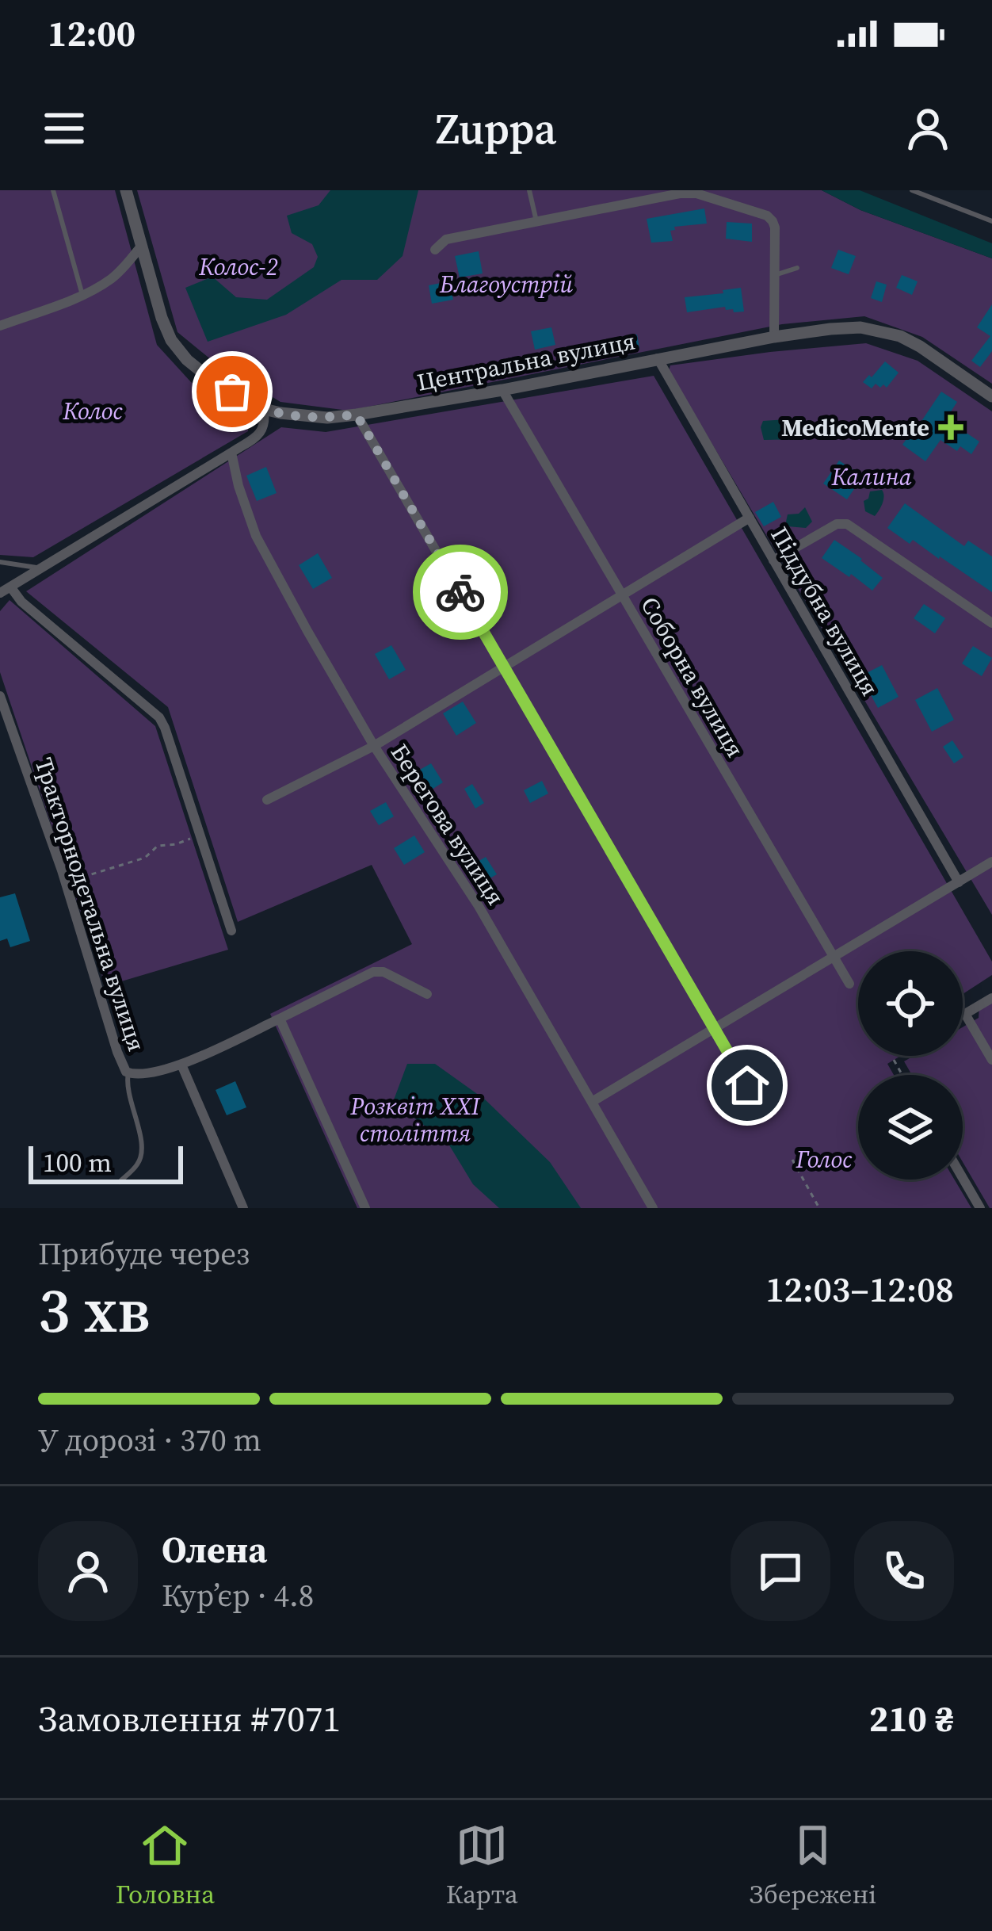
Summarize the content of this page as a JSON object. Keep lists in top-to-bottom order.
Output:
{
  "streets": {
    "street": [
      "Центральна вулиця",
      "Піддубна вулиця",
      "Соборна вулиця",
      "Берегова вулиця",
      "Тракторнодетальна вулиця"
    ]
  },
  "crossings": [
    ["Центральна вулиця", "Піддубна вулиця"],
    ["Центральна вулиця", "Соборна вулиця"]
  ],
  "parks": [
    "Колос-2",
    "Благоустрій",
    "Колос",
    "Калина",
    "Розквіт XXI століття",
    "Голос"
  ],
  "places": {
    "health": ["MedicoMente"]
  },
  "scale_bar": "100 m",
  "page": {
    "status": "12:00",
    "header": "Zuppa",
    "scale": "100 m",
    "heading": ["3 хв", "Прибуде через", "12:03–12:08"],
    "panel": [
      "Олена",
      "Кур’єр · 4.8",
      "Замовлення #7071",
      "210 ₴"
    ],
    "bar": "У дорозі · 370 m",
    "tabs": ["Головна", "Карта", "Збережені"]
  }
}
